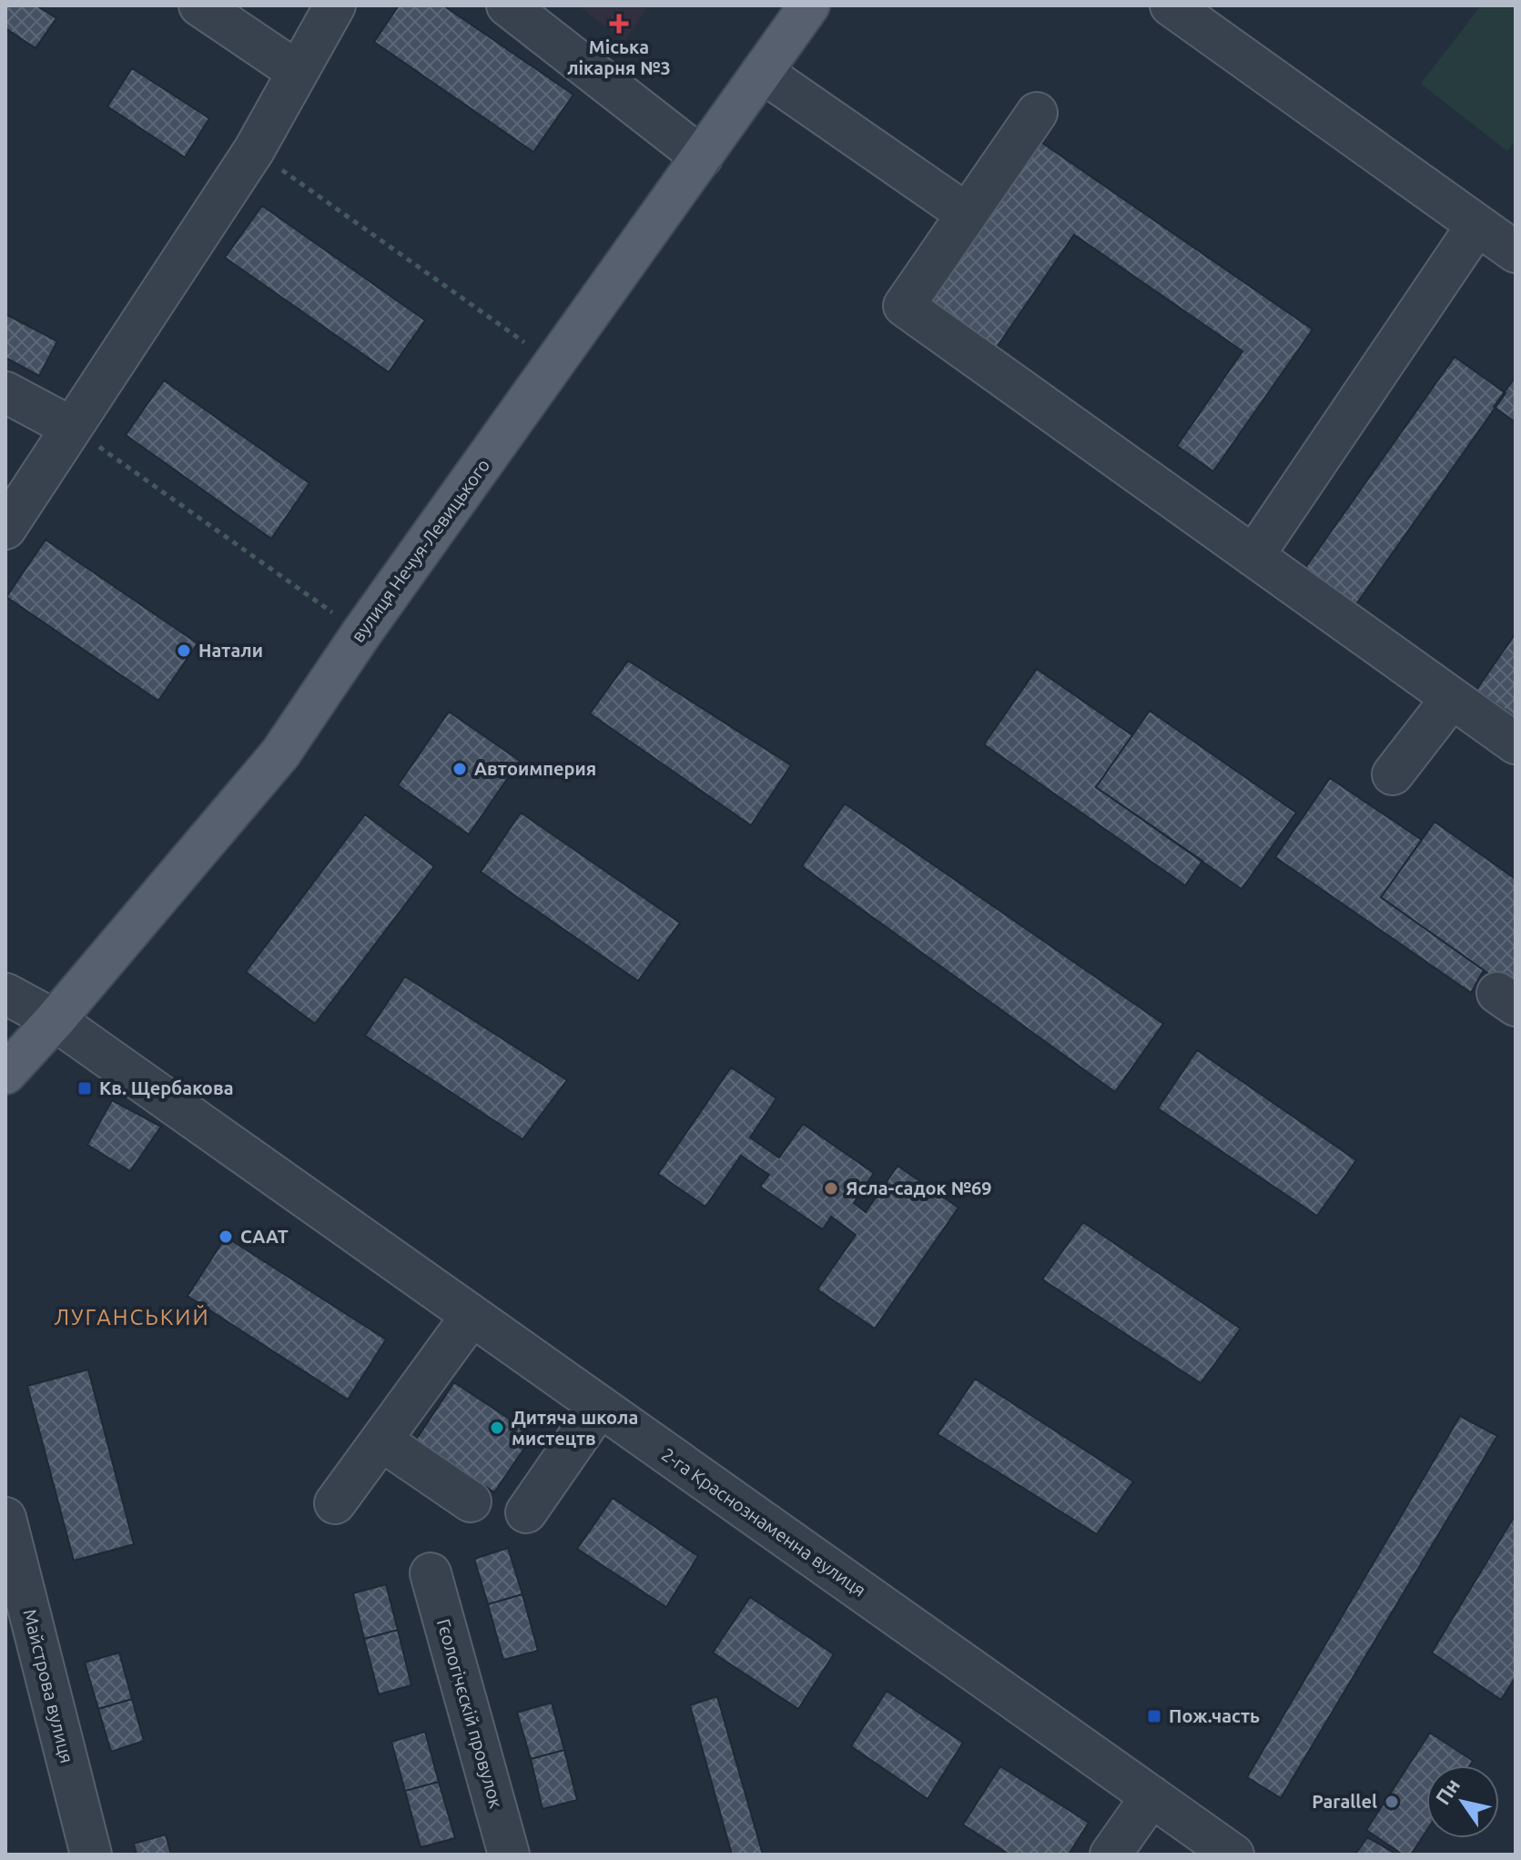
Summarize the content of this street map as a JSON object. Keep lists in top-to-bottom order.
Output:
{
  "streets": {
    "main road": ["вулиця Нечуя-Левицького"],
    "street": ["2-га Краснознаменна вулиця", "Майстрова вулиця", "Гєологічєскій провулок"]
  },
  "crossings": [
    ["вулиця Нечуя-Левицького", "2-га Краснознаменна вулиця"]
  ],
  "districts": ["ЛУГАНСЬКИЙ"],
  "places": {
    "health": ["Міська лікарня №3"],
    "other": [
      "Натали",
      "Автоимперия",
      "Ясла-садок №69",
      "СААТ",
      "Дитяча школа мистецтв",
      "Parallel"
    ],
    "transit": ["Кв. Щербакова", "Пож.часть"]
  },
  "north": "top left"
}
